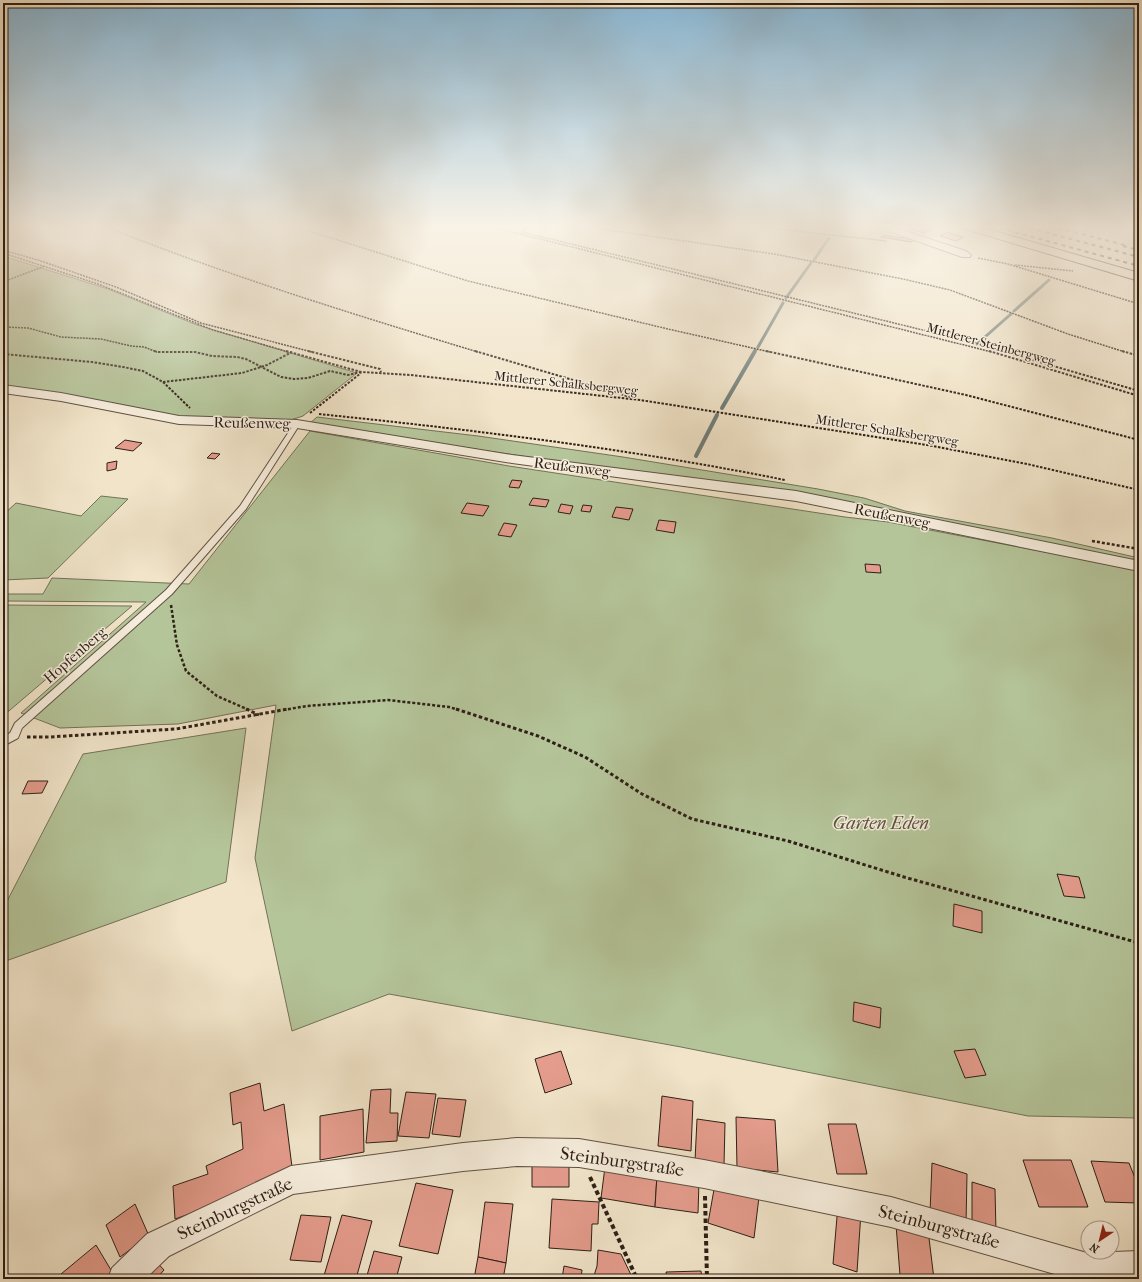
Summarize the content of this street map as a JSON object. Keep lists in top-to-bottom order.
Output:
{
  "streets": {
    "street": ["Reußenweg", "Steinburgstraße"],
    "lane": ["Hopfenberg"],
    "path": ["Mittlerer Steinbergweg", "Mittlerer Schalksbergweg"]
  },
  "crossings": [
    ["Reußenweg", "Hopfenberg"]
  ],
  "parks": ["Garten Eden"],
  "north": "bottom left"
}
